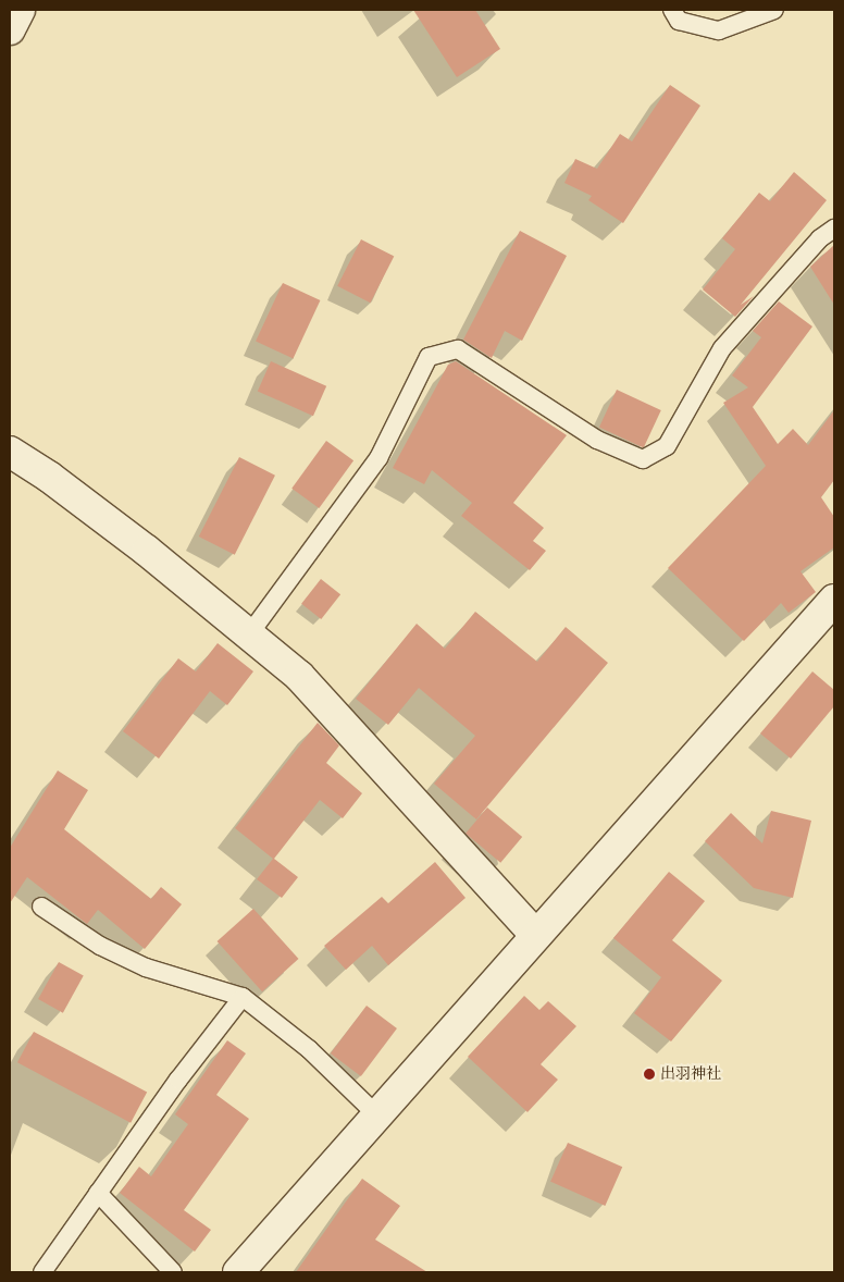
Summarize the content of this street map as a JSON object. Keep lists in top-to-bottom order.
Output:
{
  "places": ["出羽神社"]
}
